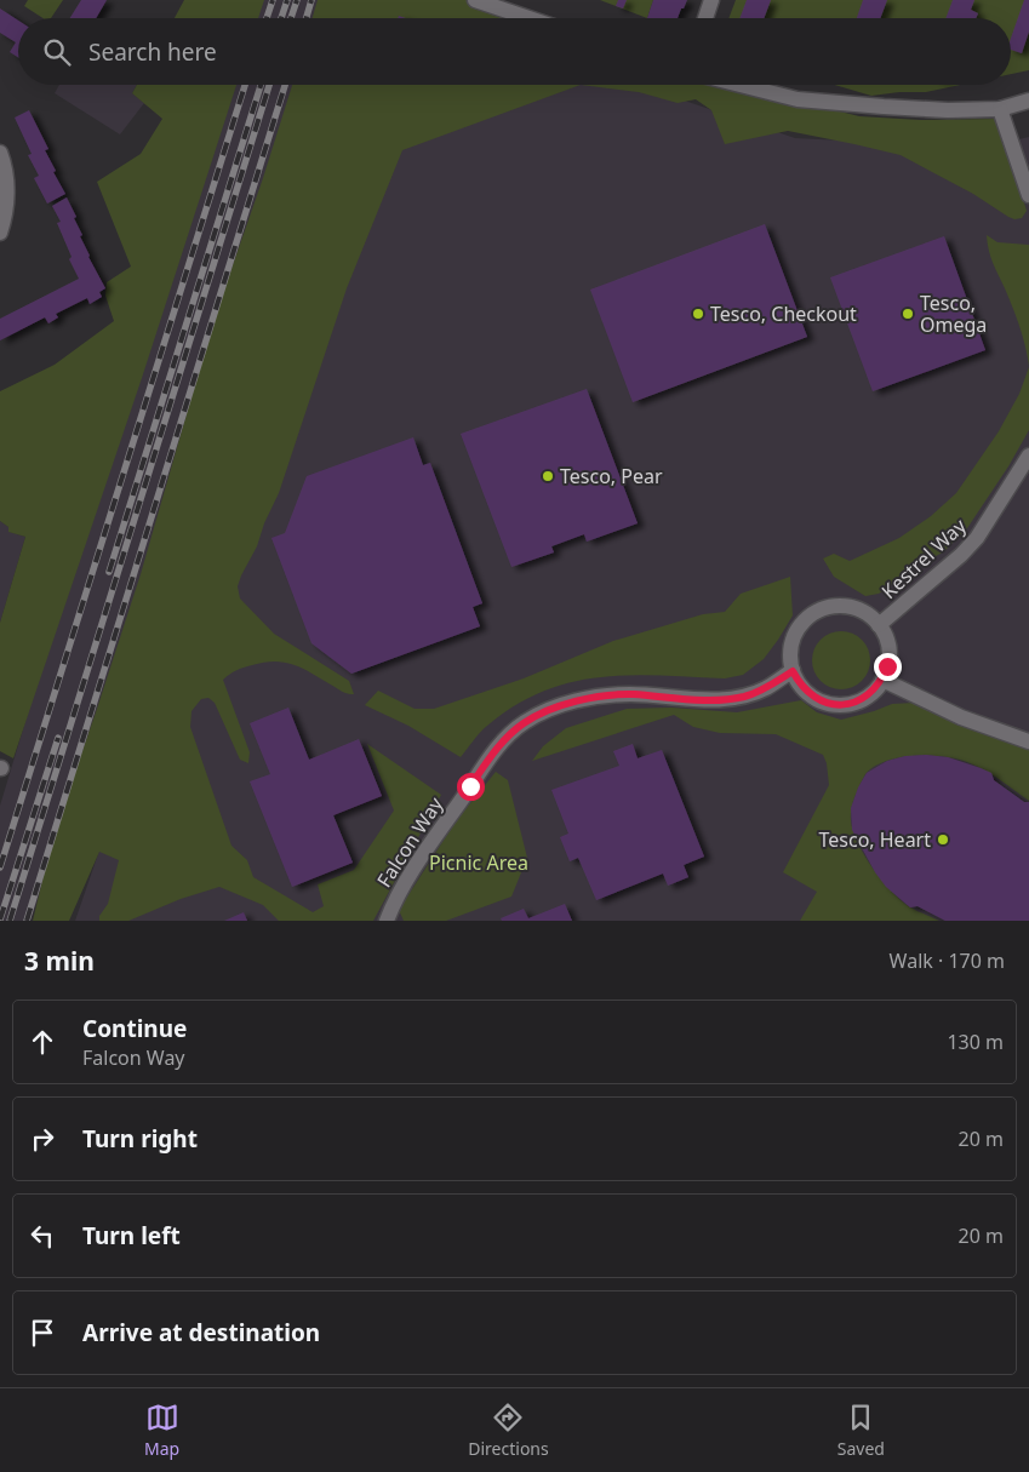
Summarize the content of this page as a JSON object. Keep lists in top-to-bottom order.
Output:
{
  "streets": {
    "street": ["Kestrel Way", "Falcon Way"]
  },
  "crossings": [
    ["Kestrel Way", "Falcon Way"]
  ],
  "parks": ["Picnic Area"],
  "places": [
    "Tesco, Checkout",
    "Tesco, Omega",
    "Tesco, Pear",
    "Tesco, Heart"
  ],
  "page": {
    "search": "Search here",
    "heading": ["3 min", "Walk · 170 m"],
    "list": [
      ["Continue", "Falcon Way", "130 m"],
      ["Turn right", "20 m"],
      ["Turn left", "20 m"],
      "Arrive at destination"
    ],
    "nav": ["Map", "Directions", "Saved"]
  }
}
